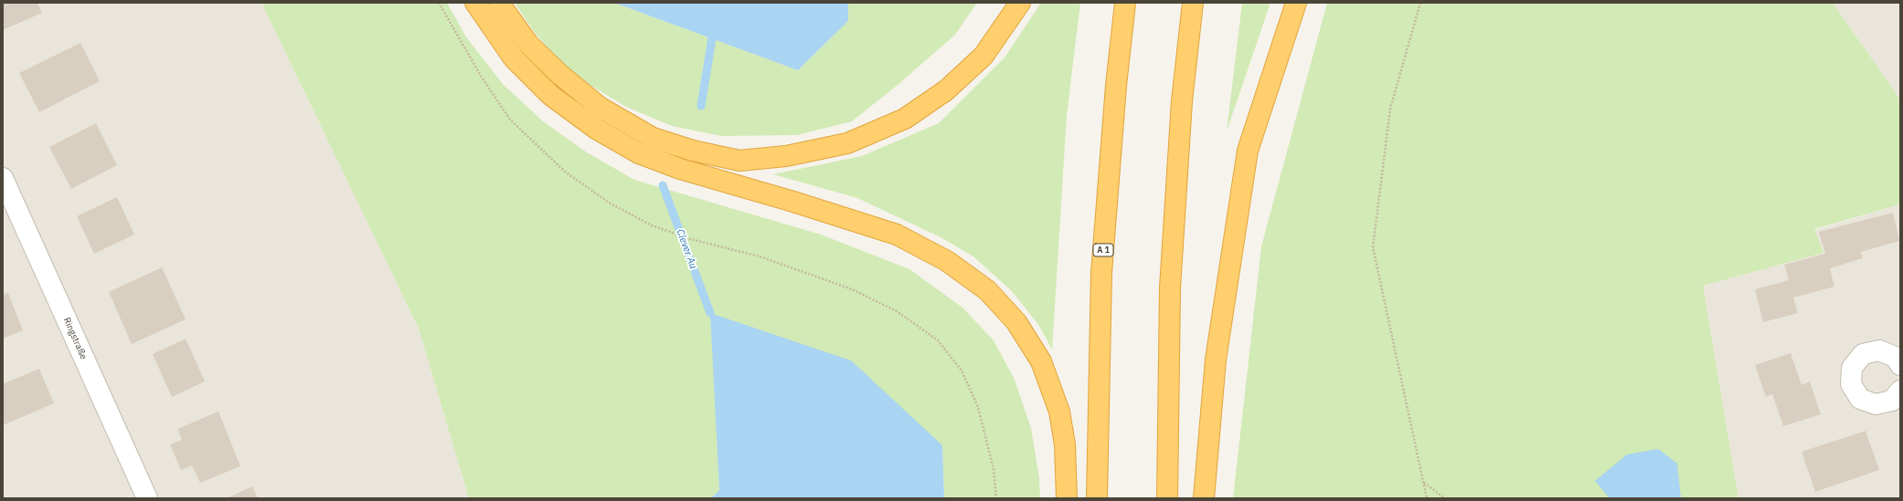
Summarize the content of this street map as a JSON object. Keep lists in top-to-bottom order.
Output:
{
  "streets": {
    "highway": ["A 1"],
    "street": ["Ringstraße"]
  },
  "water": ["Clever Au"]
}
